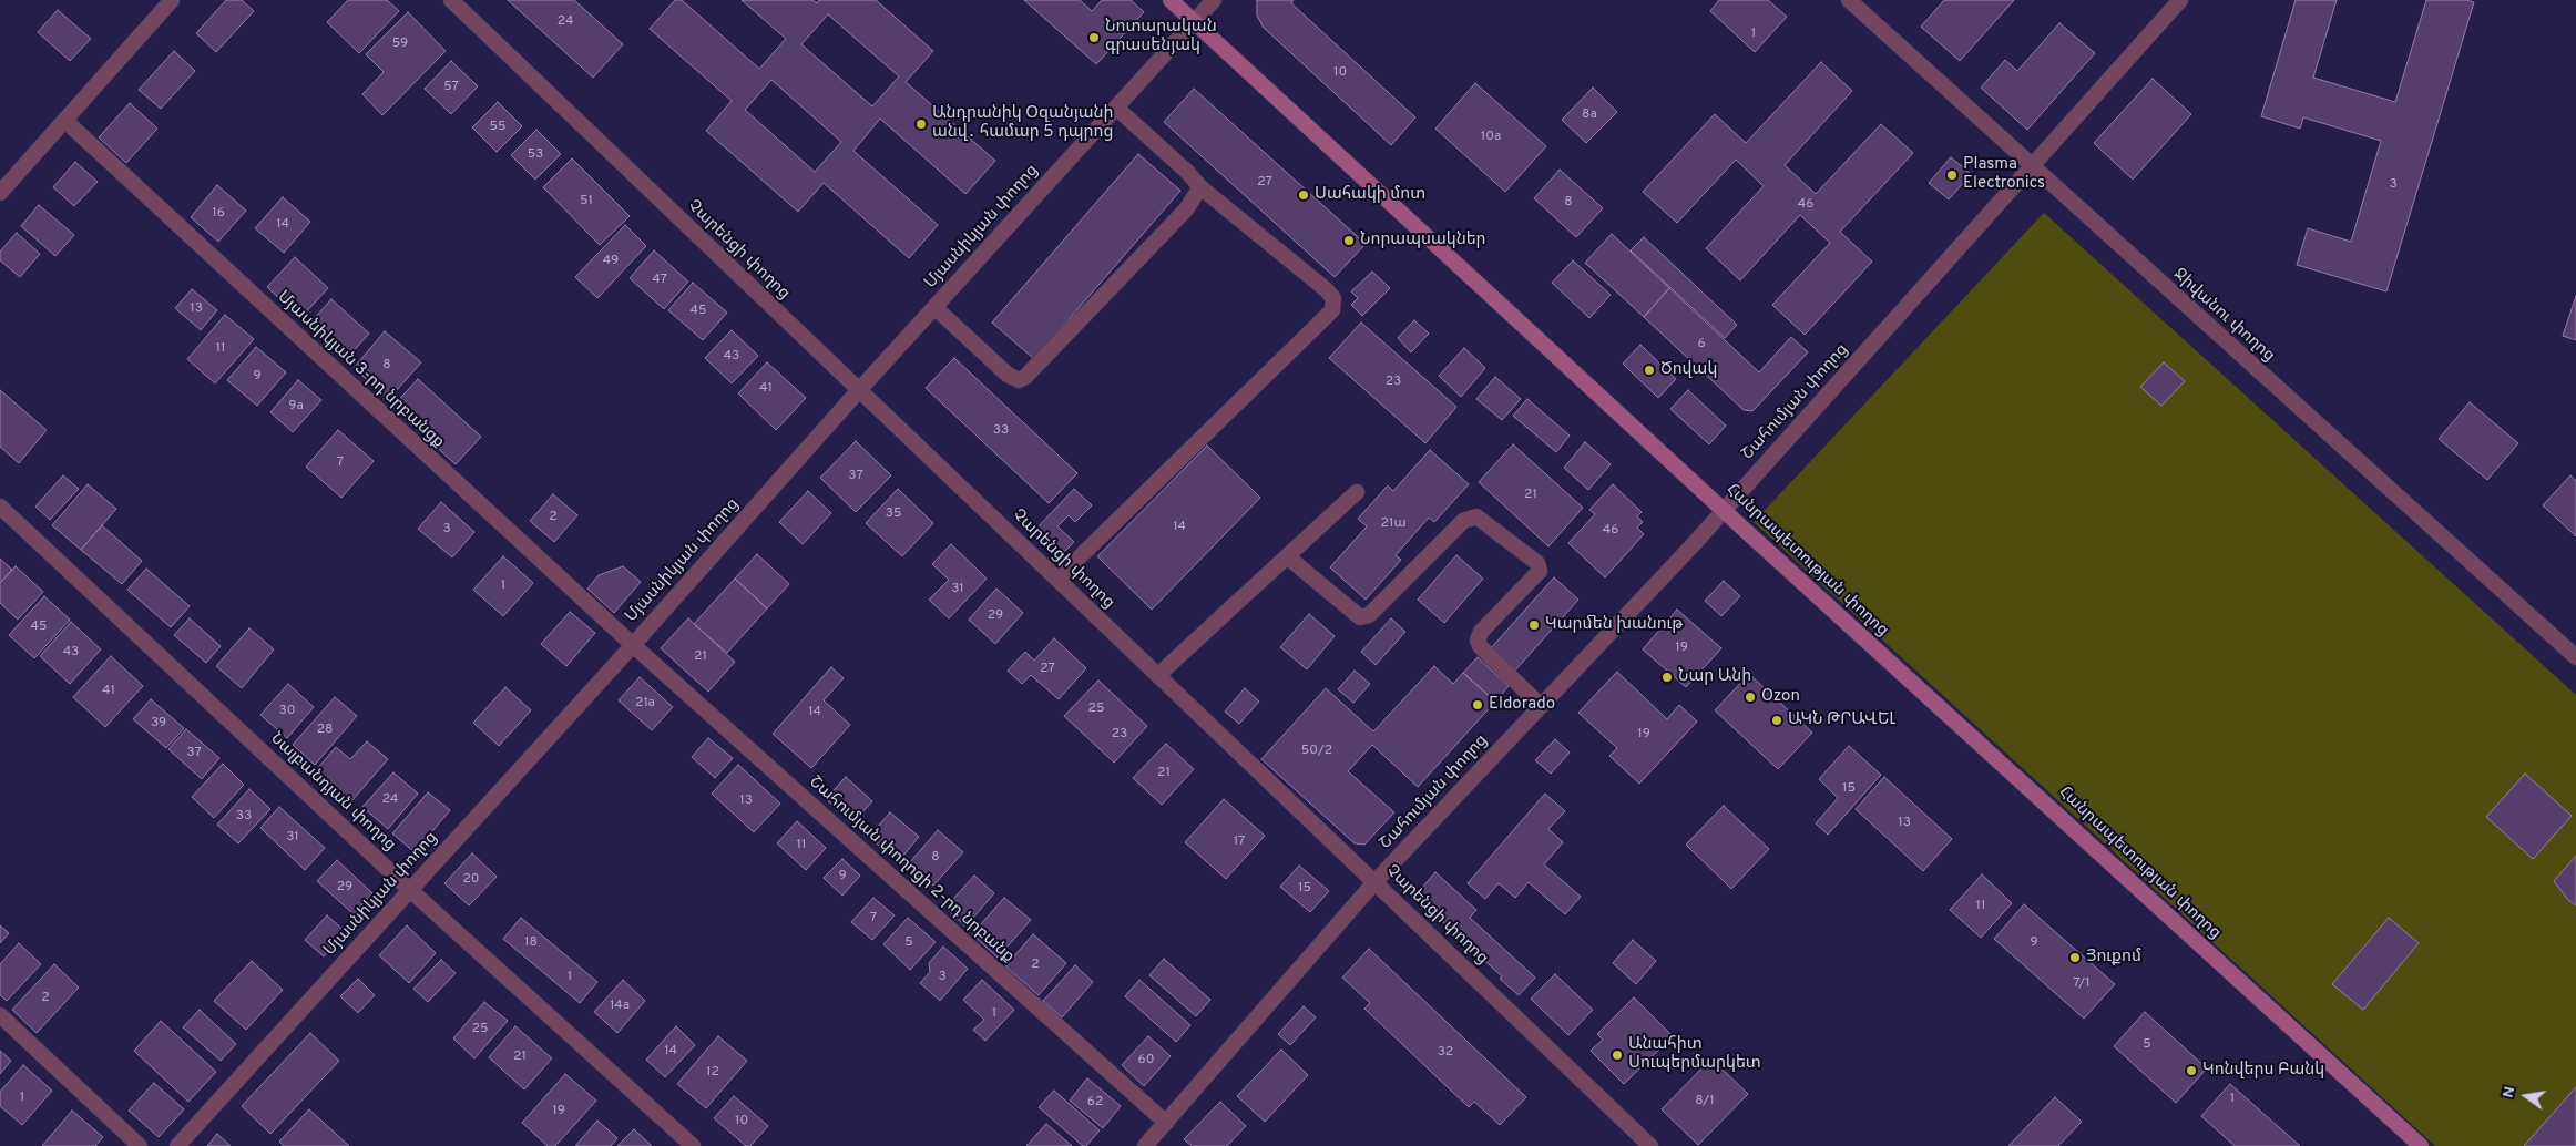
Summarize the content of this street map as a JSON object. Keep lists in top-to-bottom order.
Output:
{
  "streets": {
    "main road": ["Հանրապետության փողոց"],
    "street": [
      "Մյասնիկյան փողոց",
      "Չարենցի փողոց",
      "Ջիվանու փողոց",
      "Մյասնիկյան 3-րդ նրբանցք",
      "Շահումյան փողոց",
      "Նալբանդյան փողոց",
      "Շահումյան փողոցի 2-րդ նրբանք"
    ]
  },
  "crossings": [
    ["Մյասնիկյան փողոց", "Չարենցի փողոց"],
    ["Մյասնիկյան փողոց", "Մյասնիկյան 3-րդ նրբանցք"],
    ["Մյասնիկյան փողոց", "Հանրապետության փողոց"],
    ["Մյասնիկյան փողոց", "Նալբանդյան փողոց"],
    ["Մյասնիկյան փողոց", "Շահումյան փողոցի 2-րդ նրբանք"],
    ["Չարենցի փողոց", "Շահումյան փողոց"],
    ["Ջիվանու փողոց", "Շահումյան փողոց"],
    ["Մյասնիկյան 3-րդ նրբանցք", "Շահումյան փողոցի 2-րդ նրբանք"],
    ["Շահումյան փողոց", "Հանրապետության փողոց"],
    ["Շահումյան փողոց", "Շահումյան փողոցի 2-րդ նրբանք"]
  ],
  "places": [
    "Նոտարական գրասենյակ",
    "Անդրանիկ Օզանյանի անվ․ համար 5 դպրոց",
    "Plasma Electronics",
    "Սահակի մոտ",
    "Նորապսակներ",
    "Ծովակ",
    "Կարմեն խանութ",
    "Նար Անի",
    "Ozon",
    "Eldorado",
    "ԱԿՆ ԹՐԱՎԵԼ",
    "Յուքոմ",
    "Անահիտ Սուպերմարկետ",
    "Կոնվերս Բանկ"
  ],
  "house_numbers": [
    "24",
    "1",
    "59",
    "10",
    "57",
    "8a",
    "55",
    "10a",
    "53",
    "27",
    "3",
    "51",
    "8",
    "46",
    "16",
    "14",
    "49",
    "47",
    "13",
    "45",
    "6",
    "11",
    "43",
    "8",
    "9",
    "23",
    "41",
    "9a",
    "33",
    "7",
    "37",
    "21",
    "35",
    "2",
    "21ա",
    "14",
    "3",
    "46",
    "1",
    "31",
    "29",
    "45",
    "19",
    "43",
    "21",
    "27",
    "41",
    "21a",
    "25",
    "30",
    "14",
    "39",
    "28",
    "23",
    "19",
    "50/2",
    "37",
    "21",
    "15",
    "24",
    "13",
    "33",
    "13",
    "31",
    "17",
    "11",
    "8",
    "9",
    "20",
    "29",
    "15",
    "11",
    "7",
    "18",
    "5",
    "9",
    "2",
    "1",
    "3",
    "7/1",
    "2",
    "14a",
    "1",
    "25",
    "5",
    "14",
    "32",
    "21",
    "60",
    "12",
    "1",
    "1",
    "8/1",
    "62",
    "19",
    "10"
  ],
  "north": "left"
}
